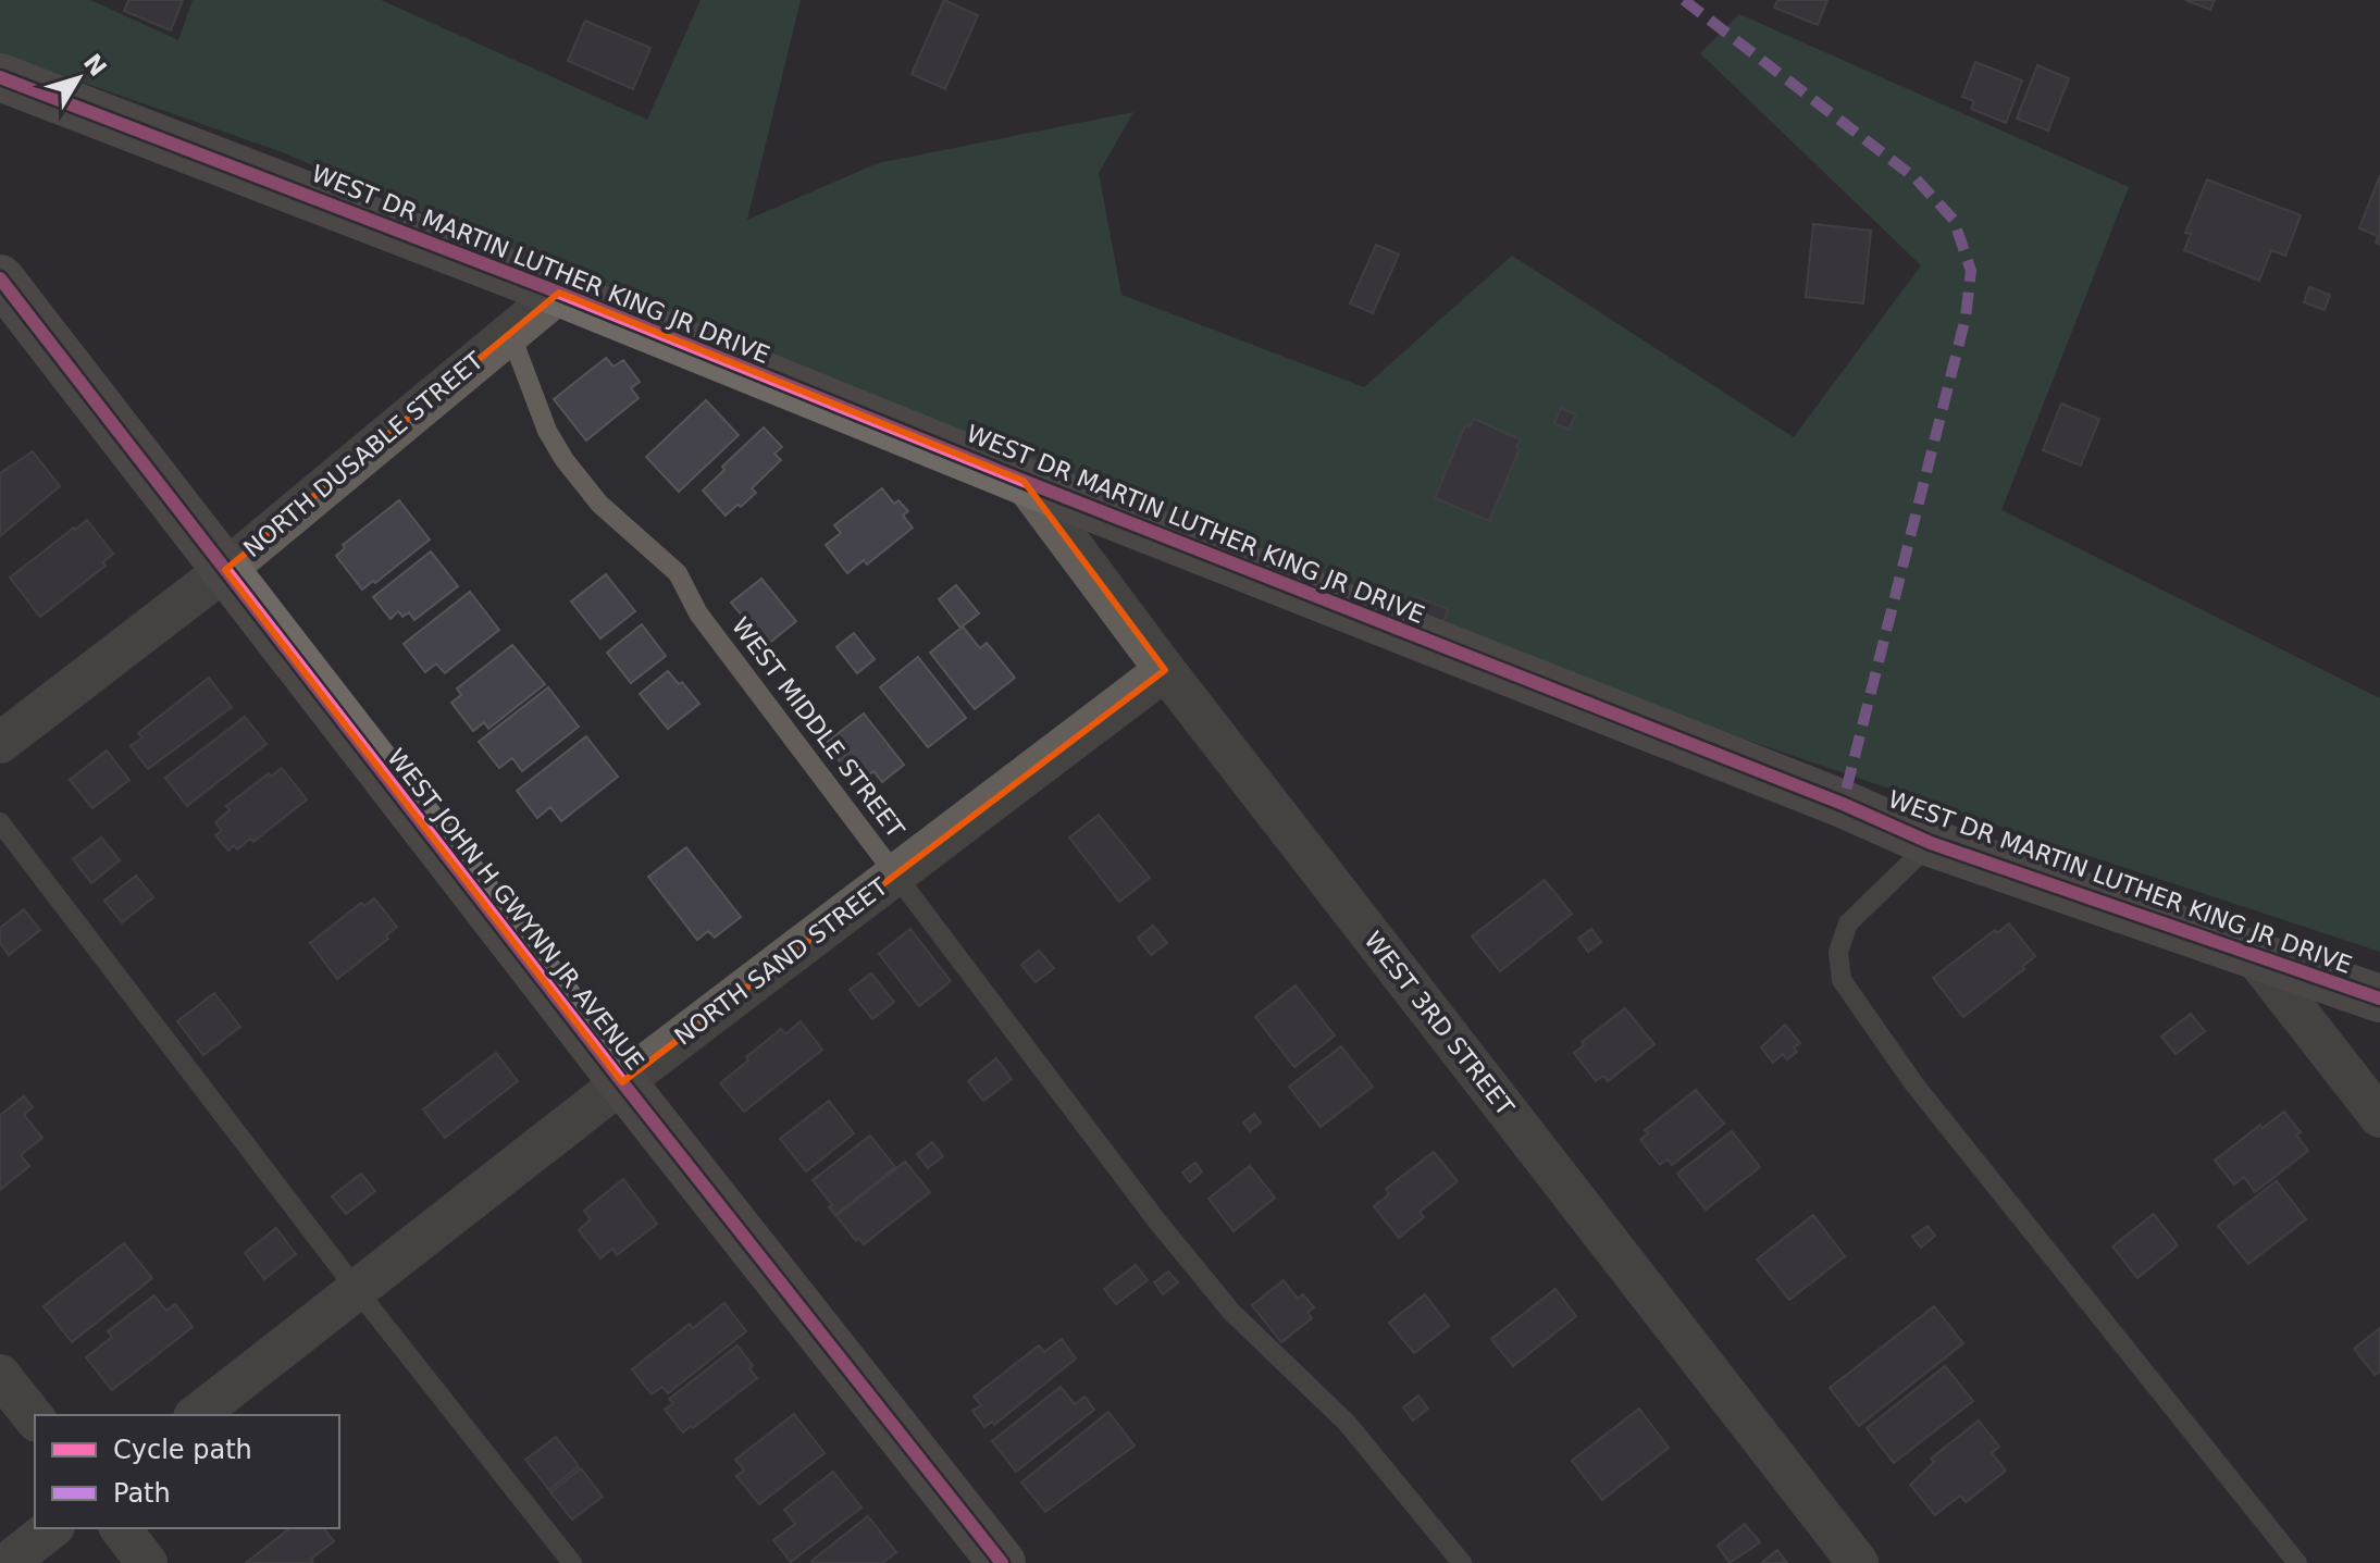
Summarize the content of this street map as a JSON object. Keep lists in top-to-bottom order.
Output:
{
  "streets": {
    "street": [
      "WEST DR MARTIN LUTHER KING JR DRIVE",
      "NORTH DUSABLE STREET",
      "WEST JOHN H GWYNN JR AVENUE",
      "NORTH SAND STREET",
      "WEST 3RD STREET"
    ],
    "lane": ["WEST MIDDLE STREET"]
  },
  "crossings": [
    ["WEST DR MARTIN LUTHER KING JR DRIVE", "NORTH DUSABLE STREET"],
    ["WEST DR MARTIN LUTHER KING JR DRIVE", "WEST 3RD STREET"],
    ["NORTH DUSABLE STREET", "WEST MIDDLE STREET"],
    ["NORTH DUSABLE STREET", "WEST JOHN H GWYNN JR AVENUE"],
    ["WEST MIDDLE STREET", "NORTH SAND STREET"],
    ["WEST JOHN H GWYNN JR AVENUE", "NORTH SAND STREET"],
    ["NORTH SAND STREET", "WEST 3RD STREET"]
  ],
  "legend": ["Cycle path", "Path"],
  "north": "top right"
}
